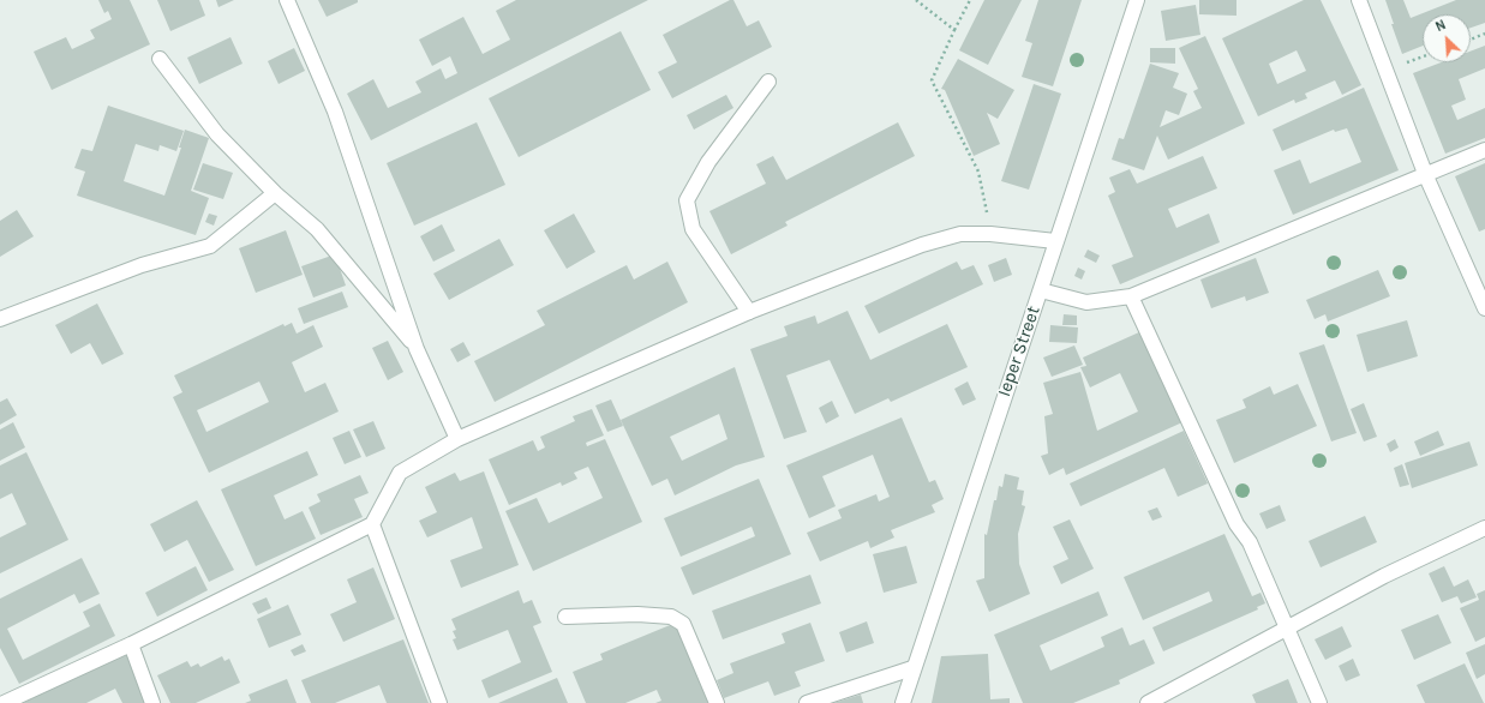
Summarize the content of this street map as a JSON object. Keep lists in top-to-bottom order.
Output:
{
  "streets": {
    "street": ["Ieper Street"]
  },
  "north": "top left"
}
